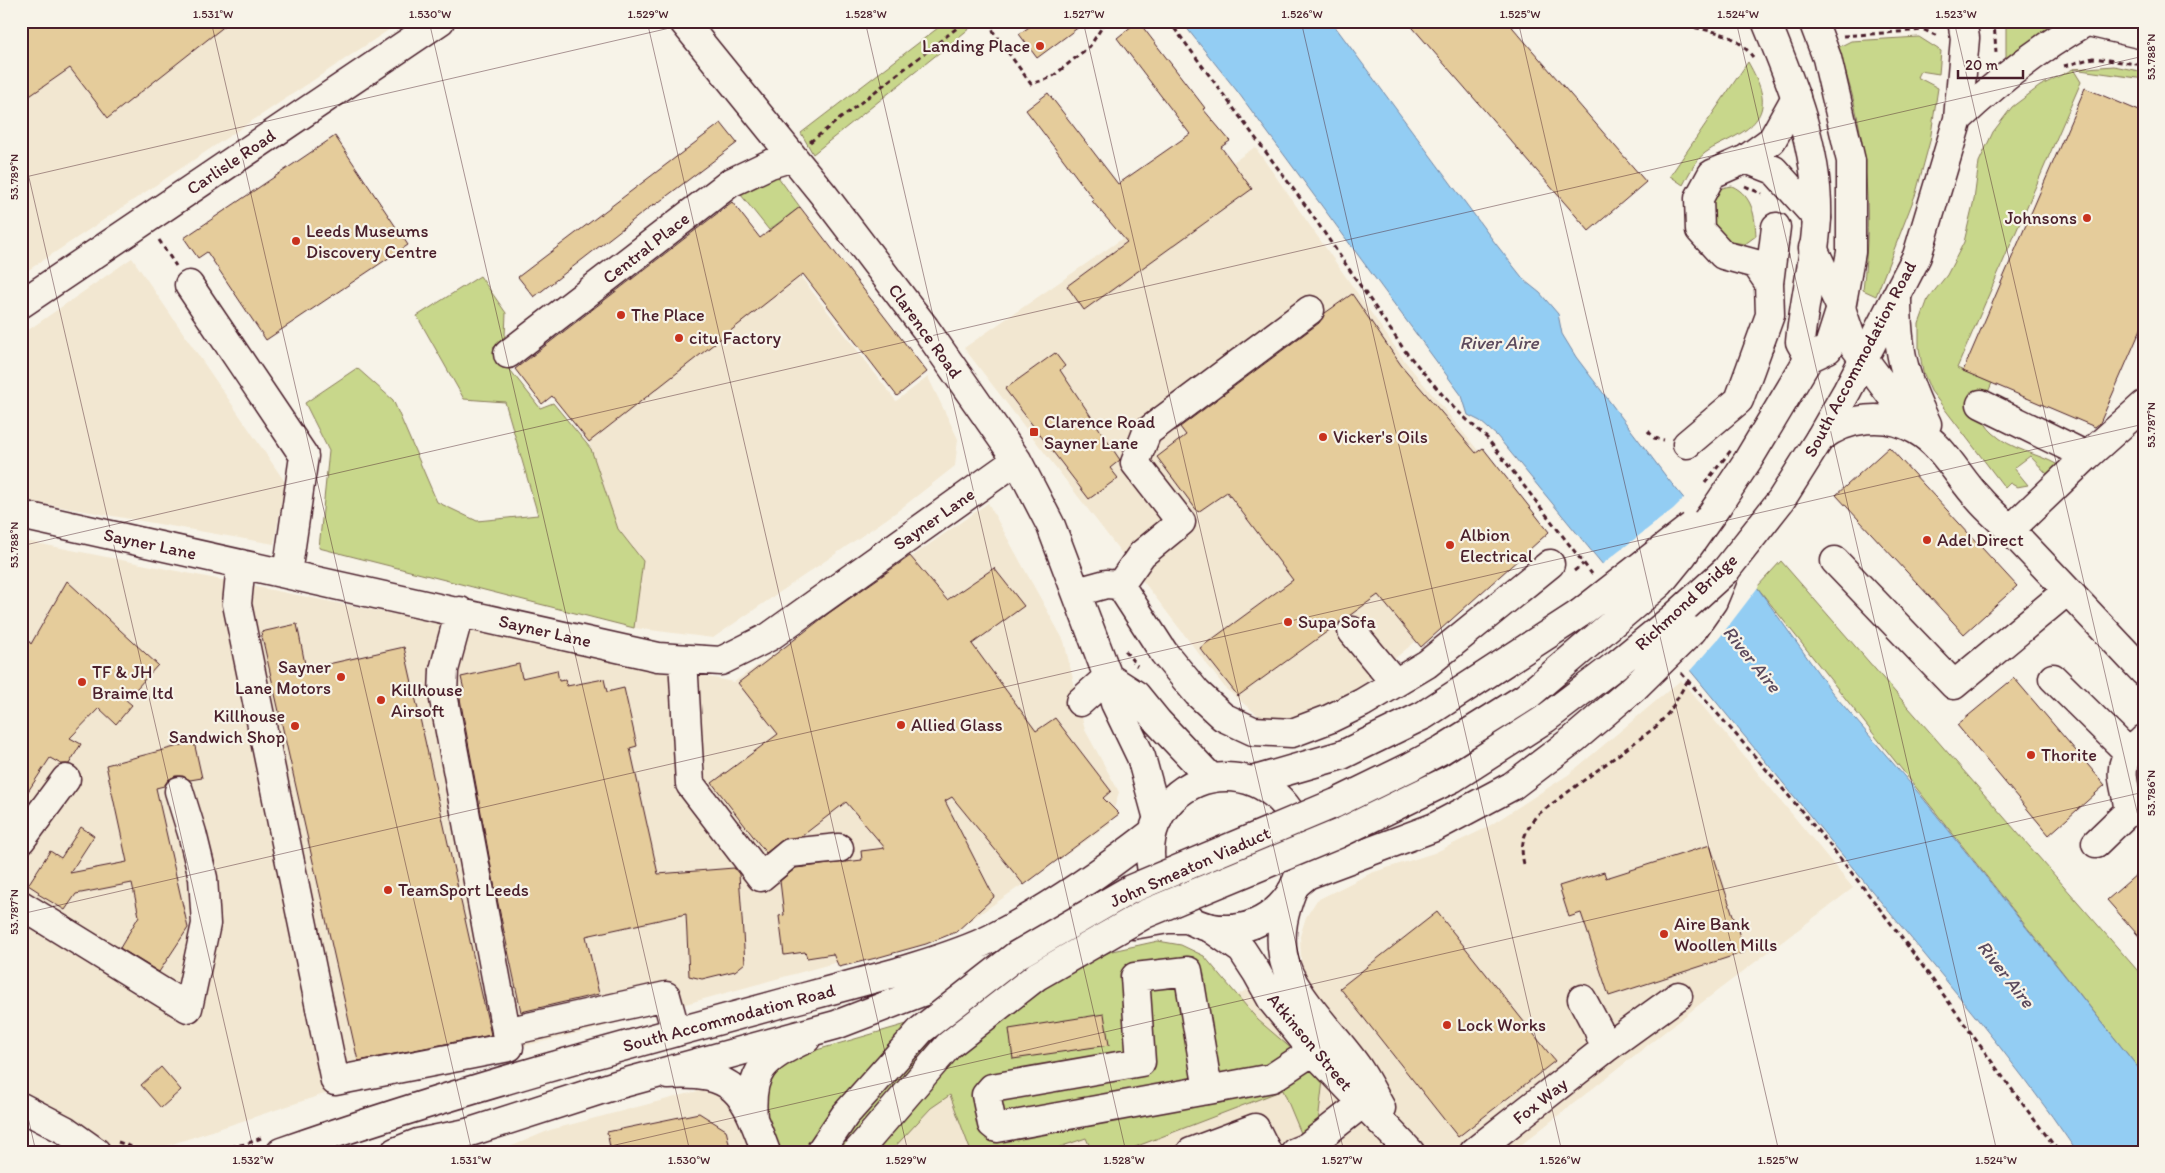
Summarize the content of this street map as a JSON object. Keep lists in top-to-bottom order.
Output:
{
  "streets": {
    "main road": [
      "Carlisle Road",
      "Central Place",
      "Clarence Road",
      "South Accommodation Road",
      "Sayner Lane",
      "Richmond Bridge",
      "John Smeaton Viaduct",
      "Atkinson Street",
      "Fox Way"
    ]
  },
  "crossings": [
    ["Central Place", "Clarence Road"],
    ["Clarence Road", "South Accommodation Road"],
    ["Clarence Road", "Sayner Lane"],
    ["Clarence Road", "Atkinson Street"],
    ["South Accommodation Road", "Richmond Bridge"],
    ["South Accommodation Road", "Atkinson Street"],
    ["Richmond Bridge", "John Smeaton Viaduct"]
  ],
  "water": ["River Aire"],
  "places": {
    "other": [
      "Landing Place",
      "Johnsons",
      "Leeds Museums Discovery Centre",
      "The Place",
      "citu Factory",
      "Vicker's Oils",
      "Adel Direct",
      "Albion Electrical",
      "Supa Sofa",
      "Sayner Lane Motors",
      "TF & JH Braime ltd",
      "Killhouse Airsoft",
      "Allied Glass",
      "Killhouse Sandwich Shop",
      "Thorite",
      "TeamSport Leeds",
      "Aire Bank Woollen Mills",
      "Lock Works"
    ],
    "transit": ["Clarence Road Sayner Lane"]
  },
  "scale_bar": "20 m",
  "coordinates": [
    "1.531°W",
    "1.530°W",
    "1.529°W",
    "1.528°W",
    "1.527°W",
    "1.526°W",
    "1.525°W",
    "1.524°W",
    "1.523°W",
    "53.788°N",
    "53.789°N",
    "53.787°N",
    "53.786°N",
    "1.532°W"
  ]
}
